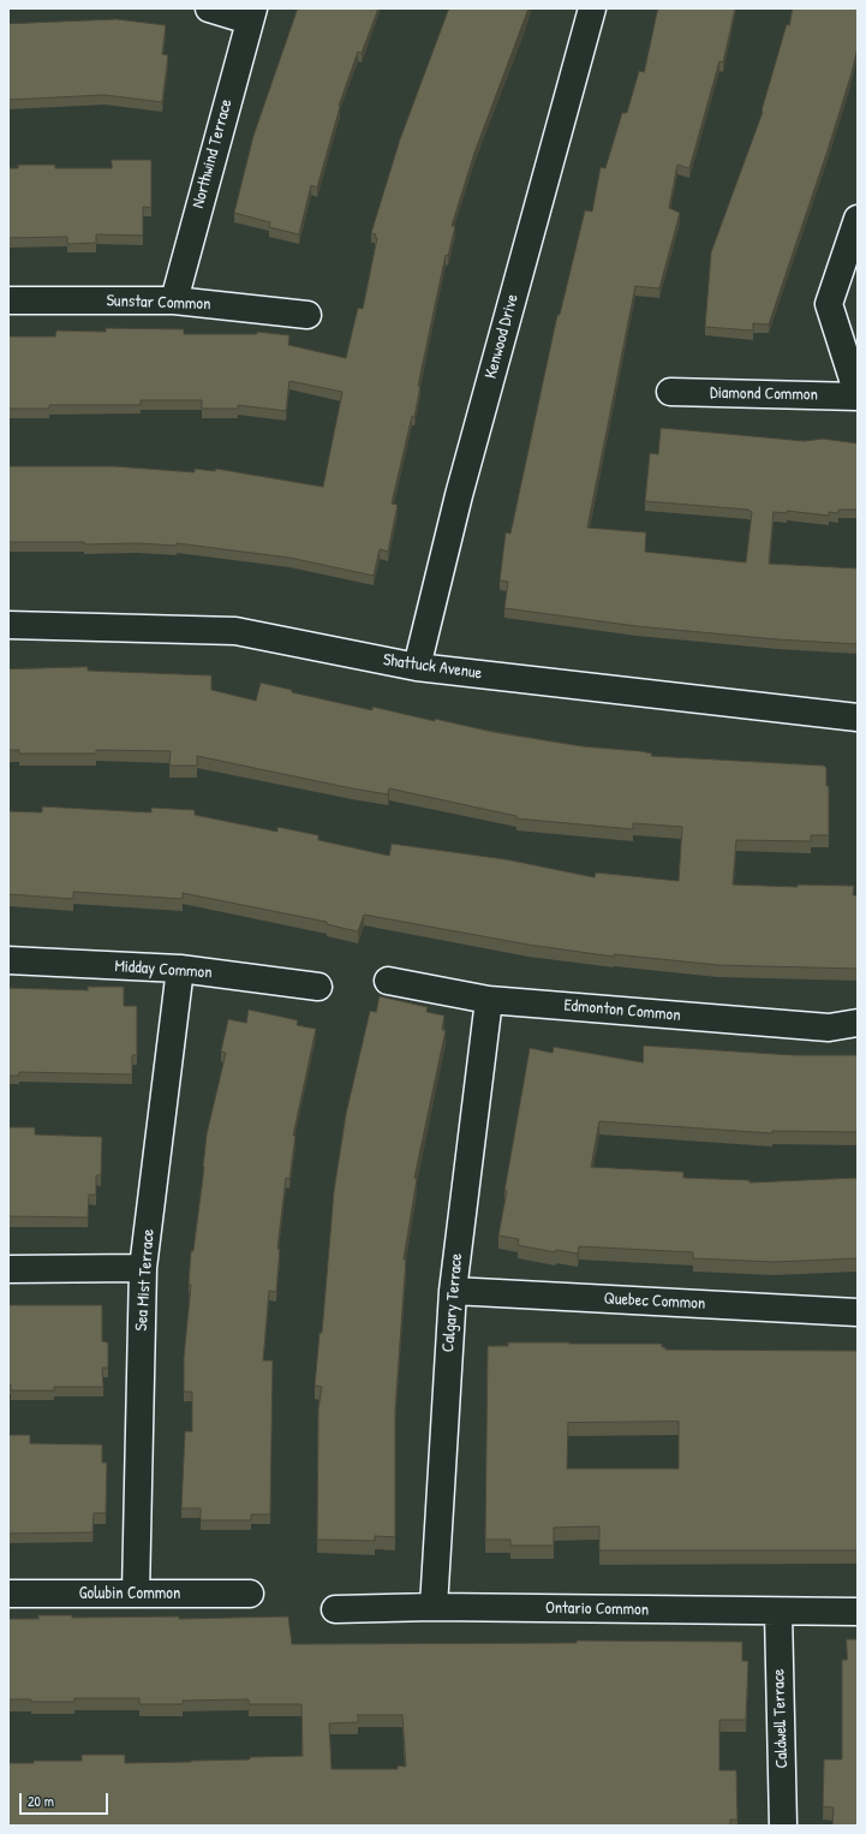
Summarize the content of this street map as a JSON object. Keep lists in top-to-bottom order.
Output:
{
  "streets": {
    "street": [
      "Northwind Terrace",
      "Sunstar Common",
      "Kenwood Drive",
      "Diamond Common",
      "Shattuck Avenue",
      "Midday Common",
      "Edmonton Common",
      "Sea Mist Terrace",
      "Quebec Common",
      "Calgary Terrace",
      "Golubin Common",
      "Ontario Common",
      "Caldwell Terrace"
    ]
  },
  "crossings": [
    ["Northwind Terrace", "Sunstar Common"],
    ["Kenwood Drive", "Shattuck Avenue"],
    ["Midday Common", "Sea Mist Terrace"],
    ["Edmonton Common", "Calgary Terrace"],
    ["Sea Mist Terrace", "Golubin Common"],
    ["Quebec Common", "Calgary Terrace"],
    ["Calgary Terrace", "Ontario Common"],
    ["Ontario Common", "Caldwell Terrace"]
  ],
  "scale_bar": "20 m"
}
